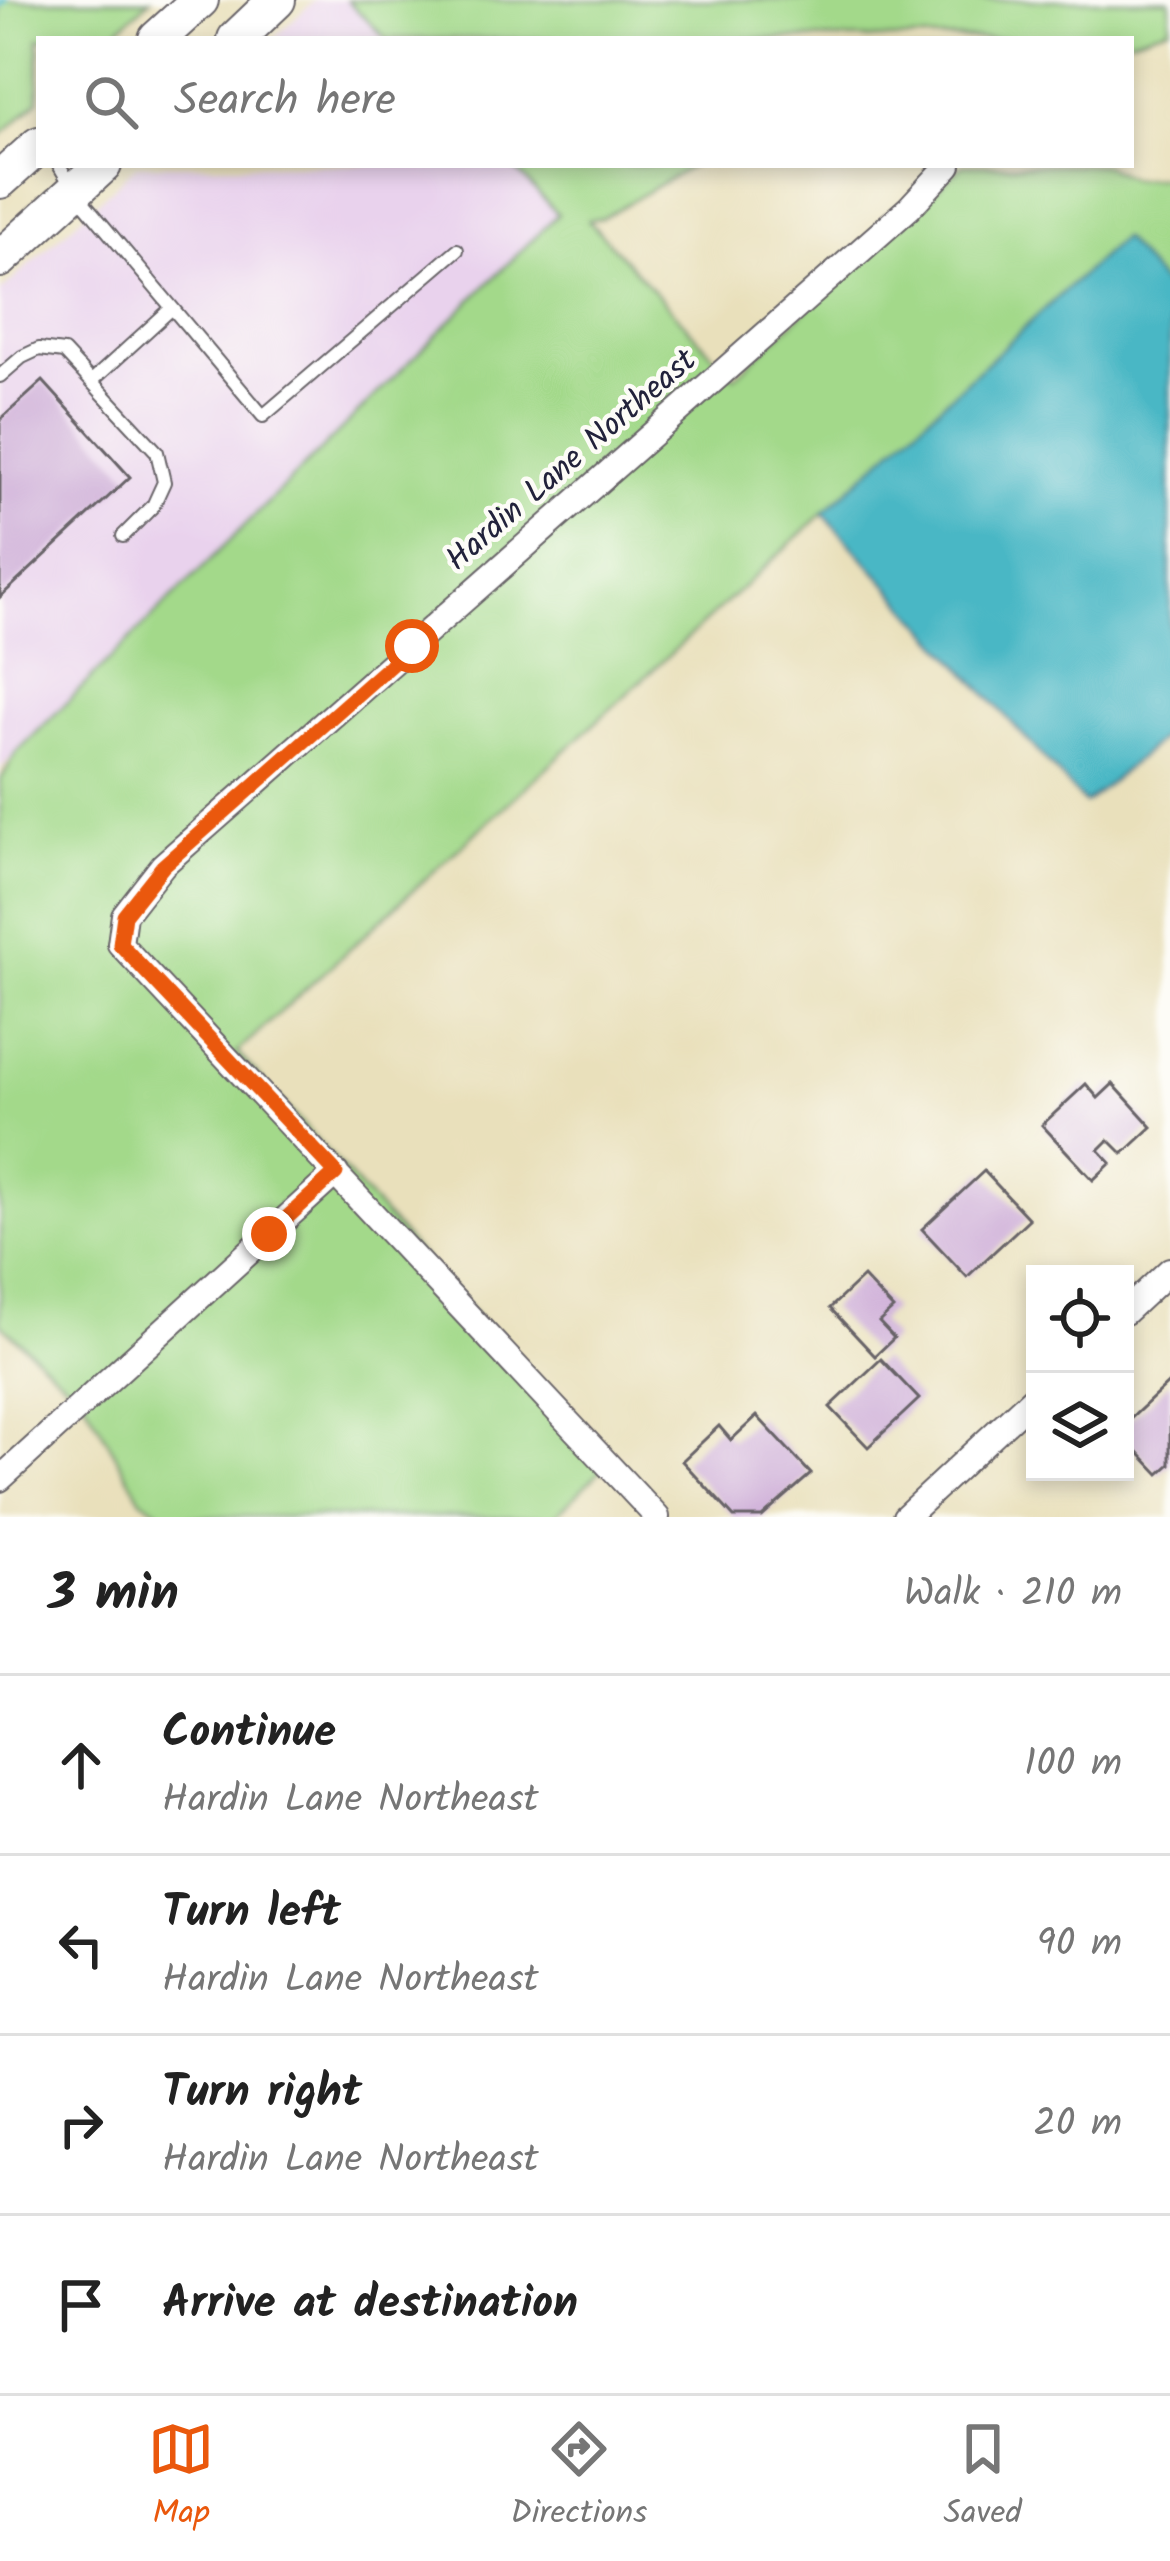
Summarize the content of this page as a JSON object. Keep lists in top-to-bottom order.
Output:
{
  "streets": {
    "street": ["Hardin Lane Northeast"]
  },
  "page": {
    "search": "Search here",
    "heading": ["3 min", "Walk · 210 m"],
    "list": [
      ["Continue", "Hardin Lane Northeast", "100 m"],
      ["Turn left", "Hardin Lane Northeast", "90 m"],
      ["Turn right", "Hardin Lane Northeast", "20 m"],
      "Arrive at destination"
    ],
    "nav": ["Map", "Directions", "Saved"]
  }
}
